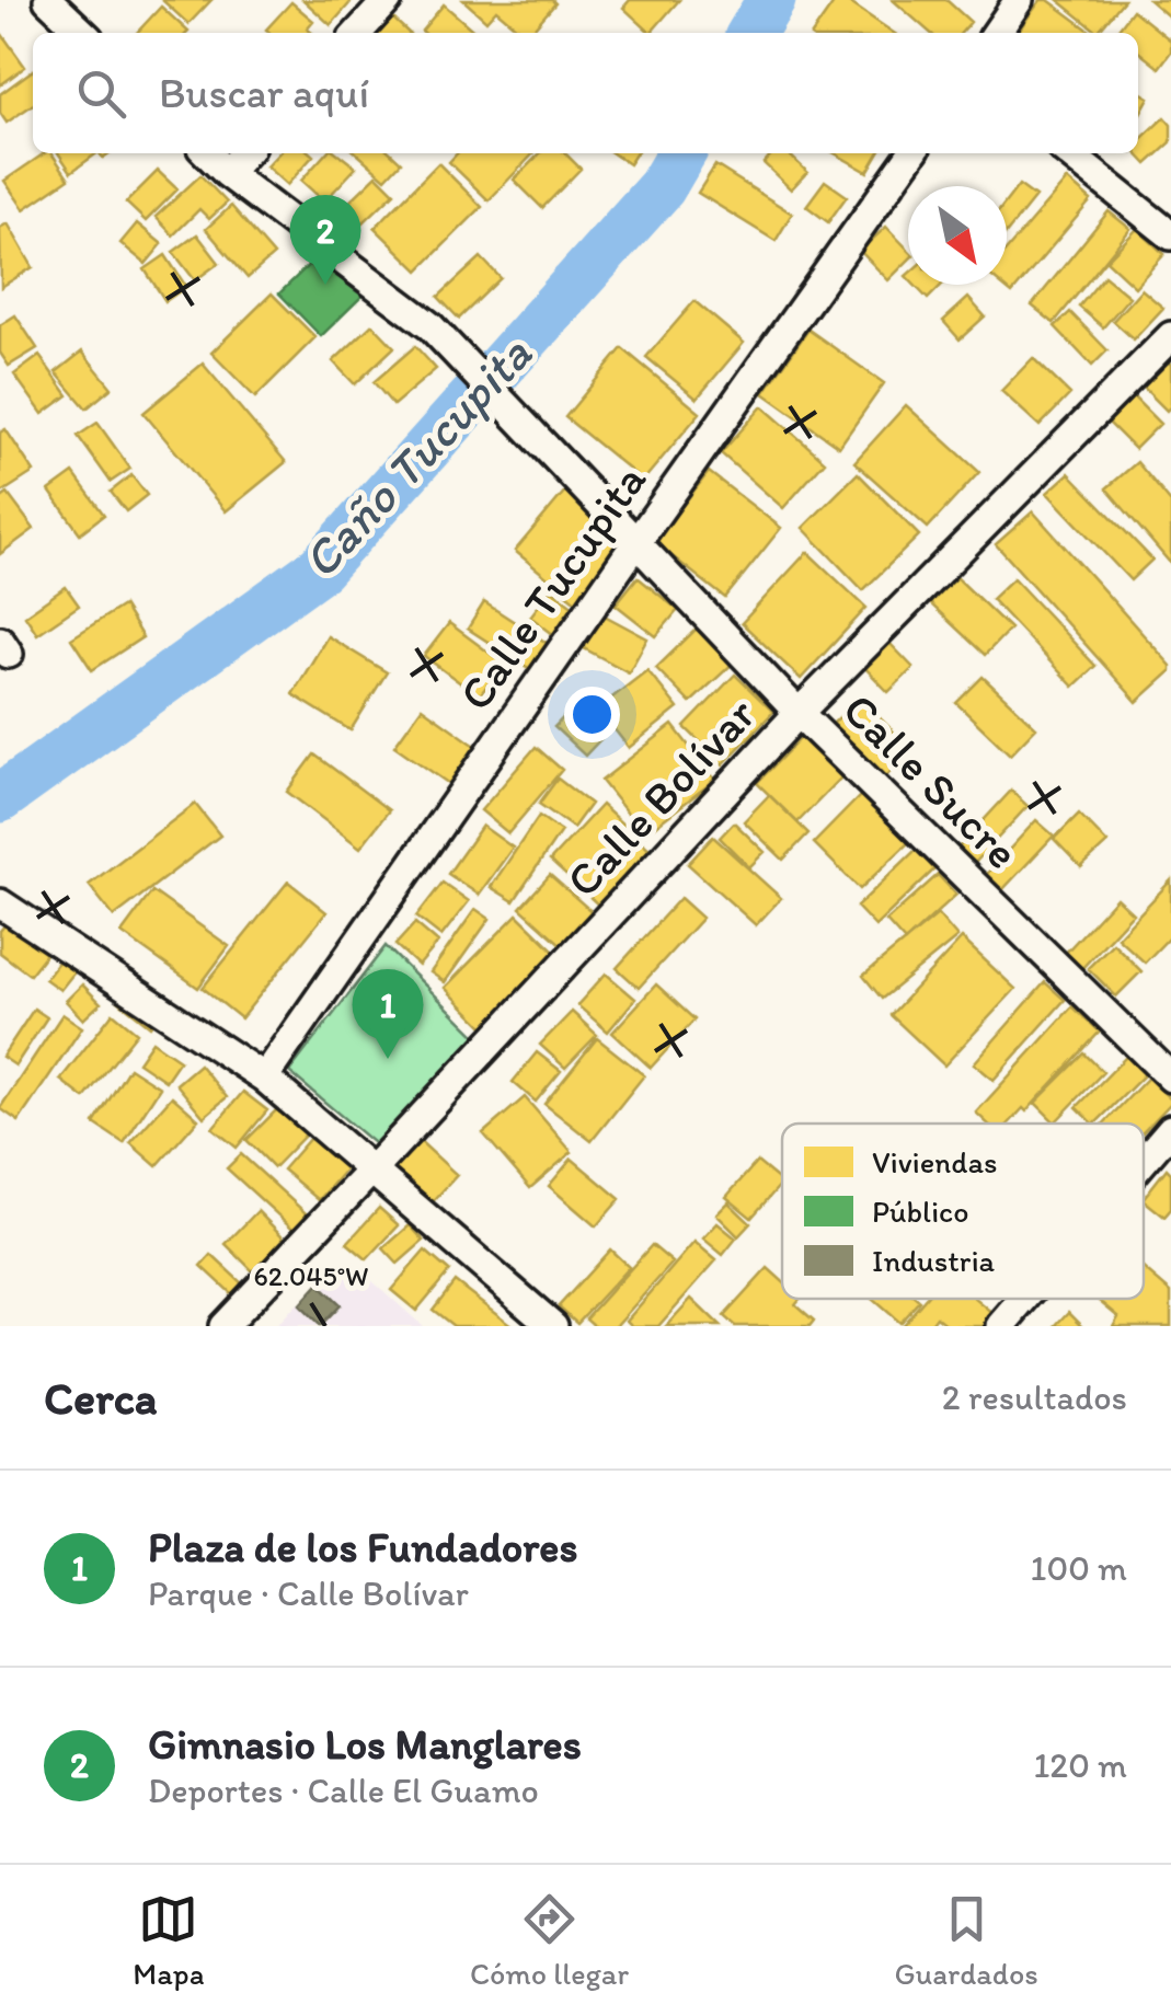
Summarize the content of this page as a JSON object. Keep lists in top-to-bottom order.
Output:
{
  "streets": {
    "street": ["Calle Tucupita", "Calle Sucre", "Calle Bolívar"]
  },
  "crossings": [
    ["Calle Tucupita", "Calle Sucre"],
    ["Calle Sucre", "Calle Bolívar"]
  ],
  "water": ["Caño Tucupita"],
  "legend": ["Viviendas", "Público", "Industria"],
  "north": "bottom right",
  "page": {
    "search": "Buscar aquí",
    "pins": ["2", "1"],
    "heading": ["Cerca", "2 resultados"],
    "list": [
      {
        "mark": "1",
        "name": "Plaza de los Fundadores",
        "note": "Parque · Calle Bolívar",
        "value": "100 m"
      },
      {
        "mark": "2",
        "name": "Gimnasio Los Manglares",
        "note": "Deportes · Calle El Guamo",
        "value": "120 m"
      }
    ],
    "nav": ["Mapa", "Cómo llegar", "Guardados"]
  },
  "coordinates": ["62.045°W"]
}
